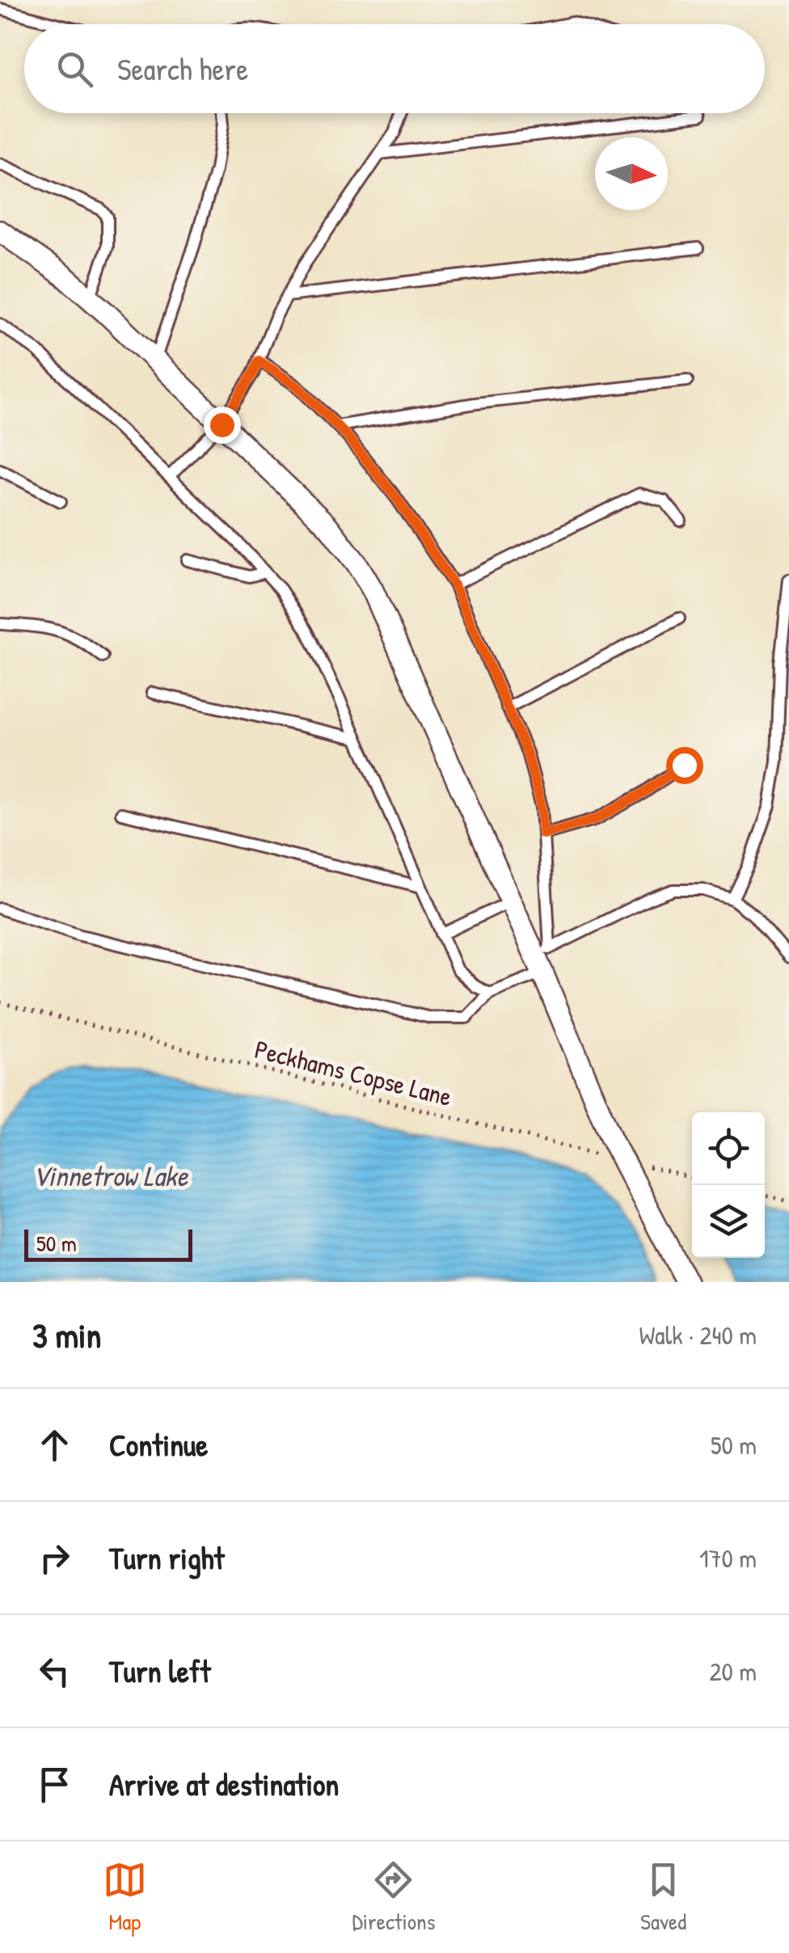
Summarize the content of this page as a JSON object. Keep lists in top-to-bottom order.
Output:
{
  "streets": {
    "path": ["Peckhams Copse Lane"]
  },
  "water": ["Vinnetrow Lake"],
  "scale_bar": "50 m",
  "north": "right",
  "page": {
    "search": "Search here",
    "scale": "50 m",
    "heading": ["3 min", "Walk · 240 m"],
    "list": [
      ["Continue", "50 m"],
      ["Turn right", "170 m"],
      ["Turn left", "20 m"],
      "Arrive at destination"
    ],
    "nav": ["Map", "Directions", "Saved"]
  }
}
